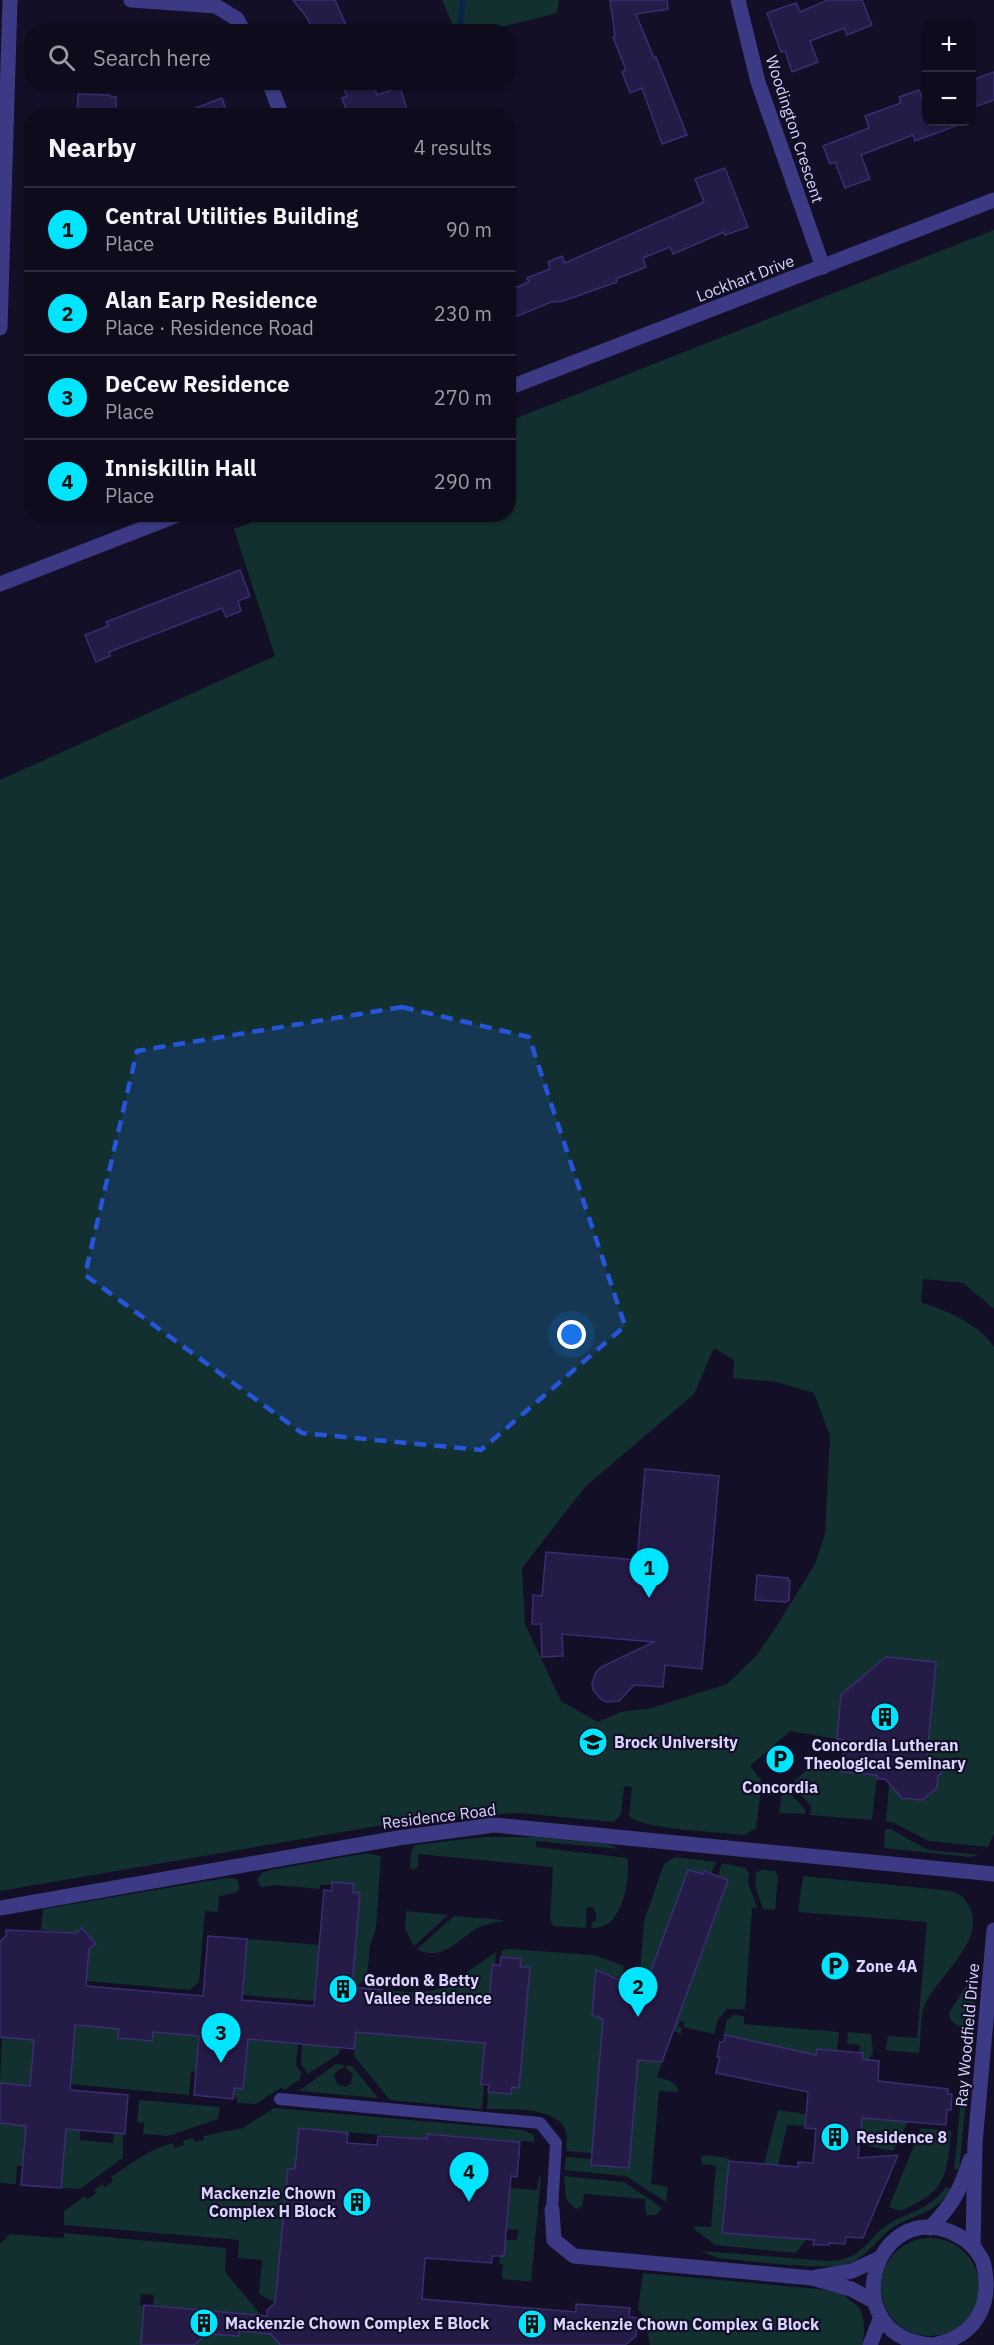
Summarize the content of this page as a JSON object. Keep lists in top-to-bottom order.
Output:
{
  "streets": {
    "street": [
      "Woodington Crescent",
      "Lockhart Drive",
      "Residence Road",
      "Ray Woodfield Drive"
    ]
  },
  "crossings": [
    ["Woodington Crescent", "Lockhart Drive"]
  ],
  "places": {
    "building": [
      "Concordia Lutheran Theological Seminary",
      "Gordon & Betty Vallee Residence",
      "Residence 8",
      "Mackenzie Chown Complex H Block",
      "Mackenzie Chown Complex E Block",
      "Mackenzie Chown Complex G Block"
    ],
    "school or university": ["Brock University"],
    "parking": ["Concordia", "Zone 4A"]
  },
  "page": {
    "map_buttons": ["+", "−"],
    "search": "Search here",
    "heading": ["Nearby", "4 results"],
    "list": [
      {
        "mark": "1",
        "name": "Central Utilities Building",
        "note": "Place",
        "value": "90 m"
      },
      {
        "mark": "2",
        "name": "Alan Earp Residence",
        "note": "Place · Residence Road",
        "value": "230 m"
      },
      {
        "mark": "3",
        "name": "DeCew Residence",
        "note": "Place",
        "value": "270 m"
      },
      {
        "mark": "4",
        "name": "Inniskillin Hall",
        "note": "Place",
        "value": "290 m"
      }
    ],
    "pins": [
      "1",
      "2",
      "3",
      "4"
    ]
  }
}
